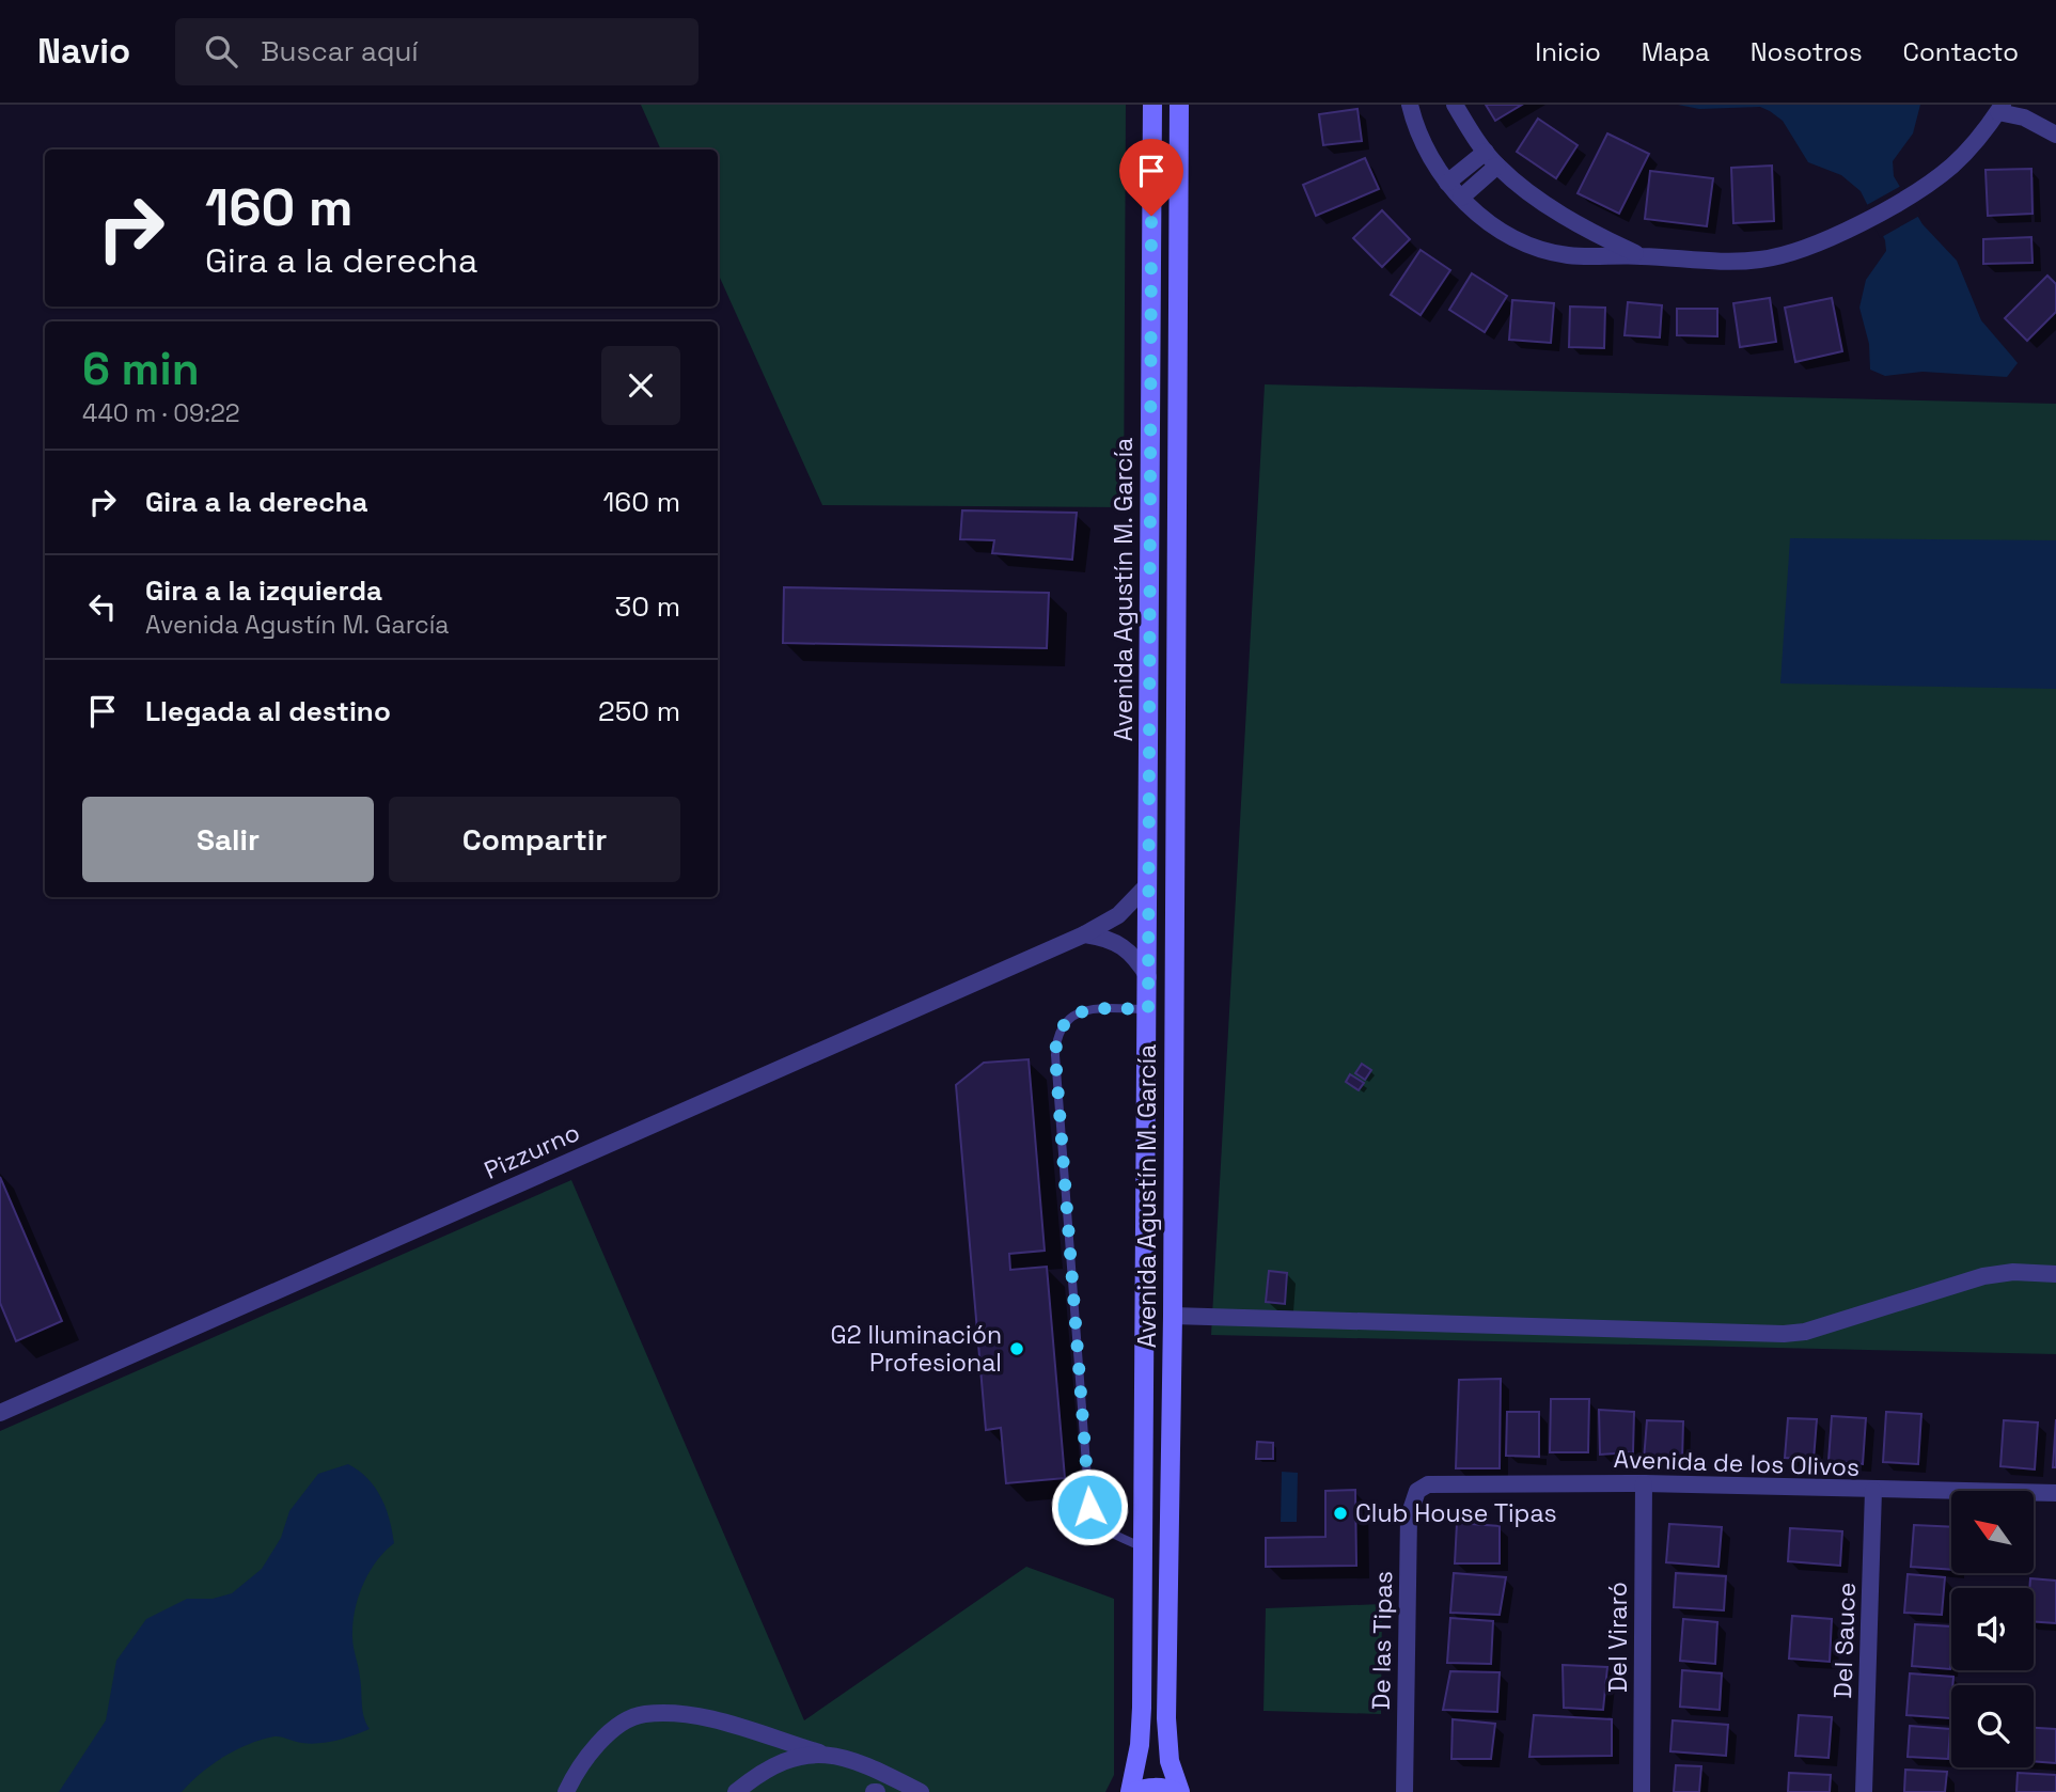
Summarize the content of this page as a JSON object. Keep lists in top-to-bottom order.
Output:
{
  "streets": {
    "main road": ["Avenida Agustín M. García"],
    "street": [
      "Pizzurno",
      "Avenida de los Olivos",
      "Del Viraró",
      "De las Tipas",
      "Del Sauce"
    ]
  },
  "crossings": [
    ["Avenida Agustín M. García", "Pizzurno"],
    ["Avenida de los Olivos", "Del Viraró"],
    ["Avenida de los Olivos", "De las Tipas"],
    ["Avenida de los Olivos", "Del Sauce"]
  ],
  "places": ["G2 Iluminación Profesional", "Club House Tipas"],
  "north": "top left",
  "page": {
    "header": "Navio",
    "search": "Buscar aquí",
    "nav": [
      "Inicio",
      "Mapa",
      "Nosotros",
      "Contacto"
    ],
    "turn": ["160 m", "Gira a la derecha"],
    "heading": ["6 min", "440 m · 09:22"],
    "list": [
      {
        "name": "Gira a la derecha",
        "value": "160 m"
      },
      {
        "name": "Gira a la izquierda",
        "note": "Avenida Agustín M. García",
        "value": "30 m"
      },
      {
        "name": "Llegada al destino",
        "value": "250 m"
      }
    ],
    "buttons": ["Salir", "Compartir"]
  }
}
